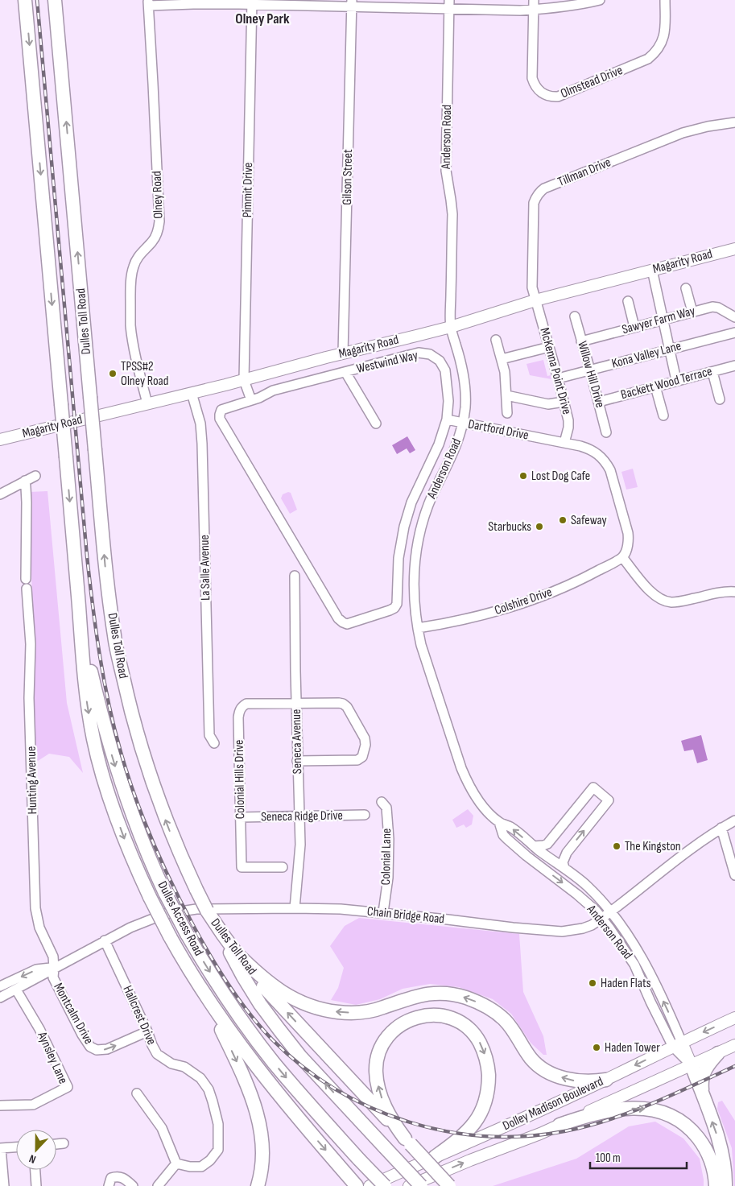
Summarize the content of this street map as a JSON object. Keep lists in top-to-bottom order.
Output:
{
  "streets": {
    "highway": ["Dulles Toll Road", "Dulles Access Road"],
    "main road": ["Magarity Road", "Dolley Madison Boulevard"],
    "street": [
      "Olmstead Drive",
      "Anderson Road",
      "Tillman Drive",
      "Gilson Street",
      "Pimmit Drive",
      "Olney Road",
      "Sawyer Farm Way",
      "Kona Valley Lane",
      "Westwind Way",
      "McKenna Point Drive",
      "Willow Hill Drive",
      "Backett Wood Terrace",
      "Dartford Drive",
      "La Salle Avenue",
      "Colshire Drive",
      "Seneca Avenue",
      "Colonial Hills Drive",
      "Hunting Avenue",
      "Seneca Ridge Drive",
      "Colonial Lane",
      "Chain Bridge Road",
      "Montcalm Drive",
      "Hallcrest Drive",
      "Aynsley Lane"
    ]
  },
  "crossings": [
    ["Anderson Road", "Magarity Road"],
    ["Anderson Road", "Dartford Drive"],
    ["Anderson Road", "Colshire Drive"],
    ["Anderson Road", "Chain Bridge Road"],
    ["Anderson Road", "Dolley Madison Boulevard"],
    ["Tillman Drive", "Magarity Road"],
    ["Tillman Drive", "McKenna Point Drive"],
    ["Gilson Street", "Magarity Road"],
    ["Pimmit Drive", "Magarity Road"],
    ["Olney Road", "Magarity Road"],
    ["Magarity Road", "McKenna Point Drive"],
    ["Magarity Road", "La Salle Avenue"],
    ["Sawyer Farm Way", "Willow Hill Drive"],
    ["Dulles Toll Road", "Dulles Access Road"],
    ["Kona Valley Lane", "McKenna Point Drive"],
    ["Kona Valley Lane", "Willow Hill Drive"],
    ["Westwind Way", "Dartford Drive"],
    ["McKenna Point Drive", "Dartford Drive"],
    ["Willow Hill Drive", "Backett Wood Terrace"],
    ["Seneca Avenue", "Colonial Hills Drive"],
    ["Seneca Avenue", "Seneca Ridge Drive"],
    ["Seneca Avenue", "Chain Bridge Road"],
    ["Colonial Hills Drive", "Seneca Ridge Drive"],
    ["Hunting Avenue", "Chain Bridge Road"],
    ["Hunting Avenue", "Montcalm Drive"],
    ["Colonial Lane", "Chain Bridge Road"],
    ["Chain Bridge Road", "Montcalm Drive"],
    ["Chain Bridge Road", "Hallcrest Drive"],
    ["Chain Bridge Road", "Aynsley Lane"],
    ["Montcalm Drive", "Hallcrest Drive"]
  ],
  "districts": ["Olney Park"],
  "places": [
    "TPSS#2 Olney Road",
    "Lost Dog Cafe",
    "Safeway",
    "Starbucks",
    "The Kingston",
    "Haden Flats",
    "Haden Tower"
  ],
  "scale_bar": "100 m",
  "north": "bottom"
}
